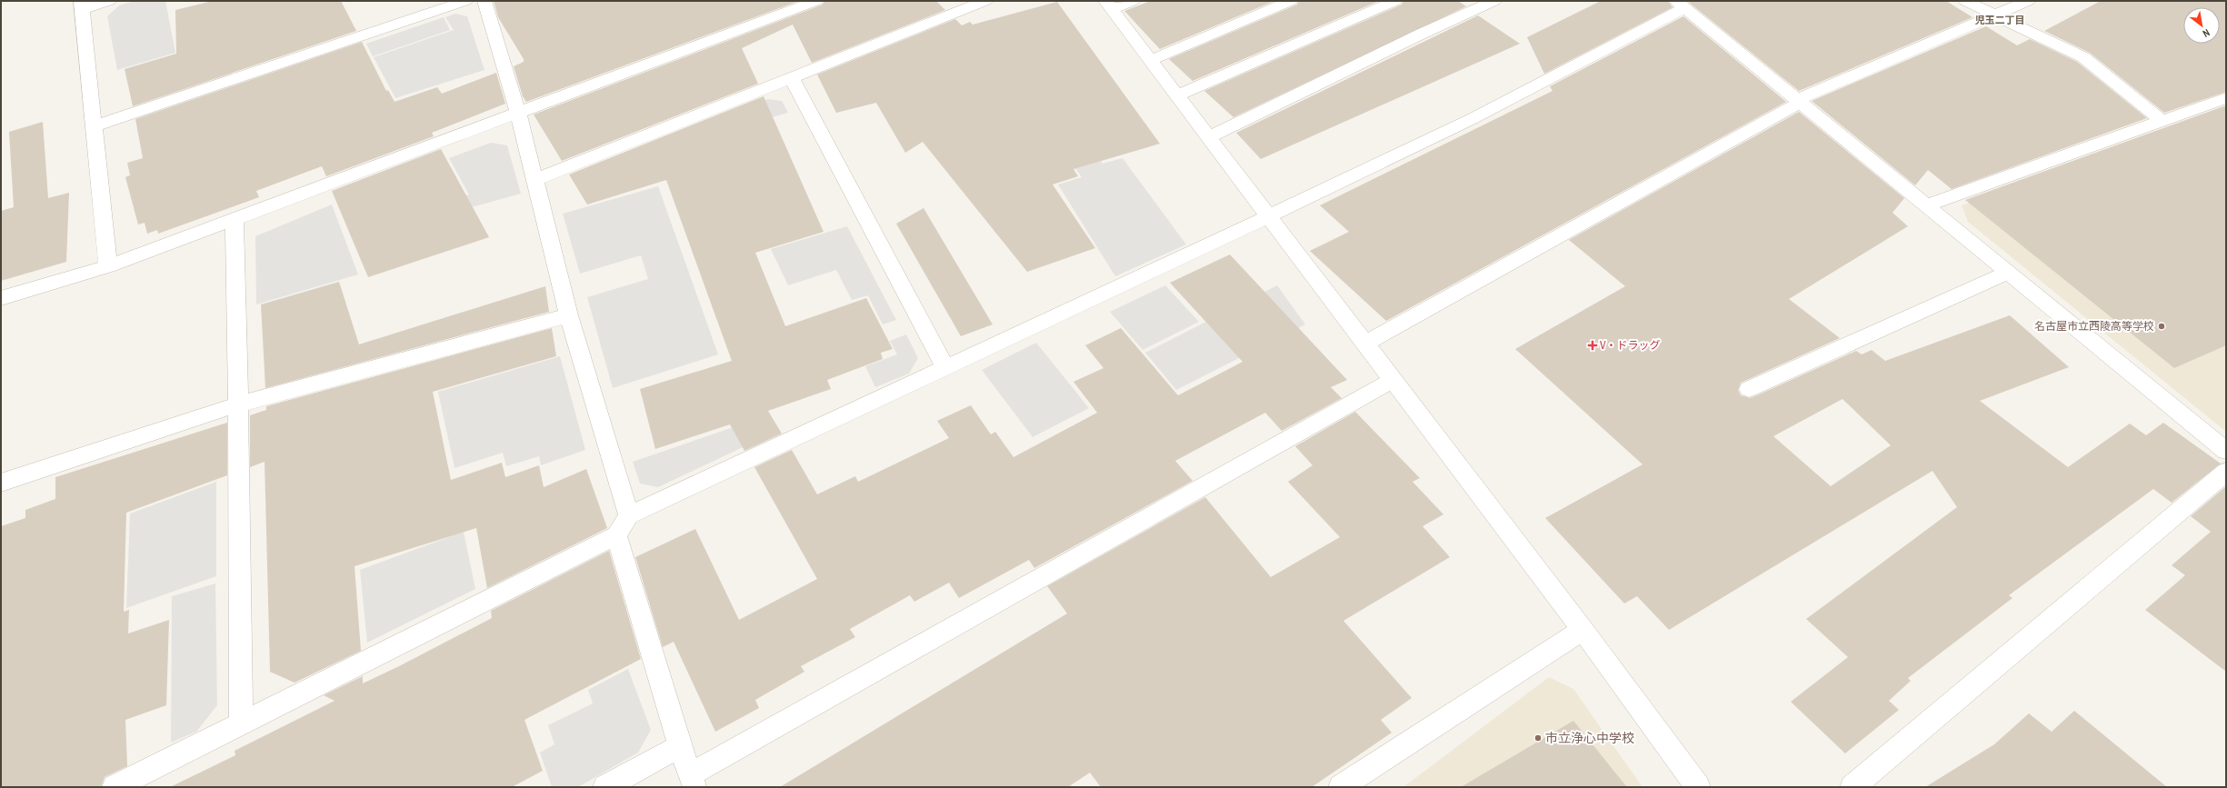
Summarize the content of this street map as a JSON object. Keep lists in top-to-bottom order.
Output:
{
  "districts": ["児玉二丁目"],
  "places": {
    "other": ["名古屋市立西陵高等学校", "市立浄心中学校"],
    "health": ["V・ドラッグ"]
  },
  "north": "bottom right"
}
